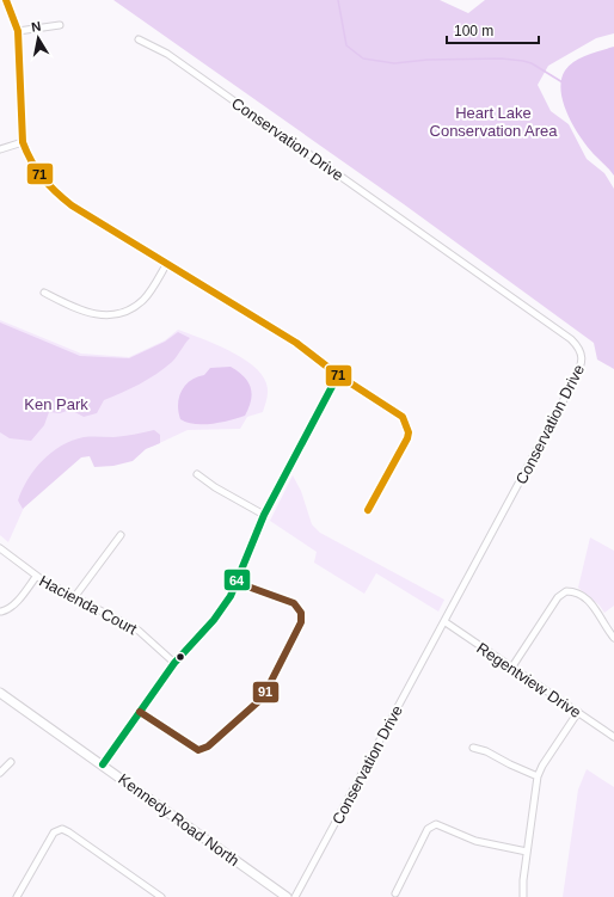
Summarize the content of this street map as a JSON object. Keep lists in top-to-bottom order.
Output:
{
  "streets": {
    "main road": ["Kennedy Road North"],
    "street": ["Conservation Drive", "Hacienda Court", "Regentview Drive"]
  },
  "crossings": [
    ["Conservation Drive", "Regentview Drive"]
  ],
  "parks": ["Heart Lake Conservation Area", "Ken Park"],
  "lines": ["transit line 71", "transit line 64", "transit line 91"],
  "scale_bar": "100 m",
  "north": "top"
}
